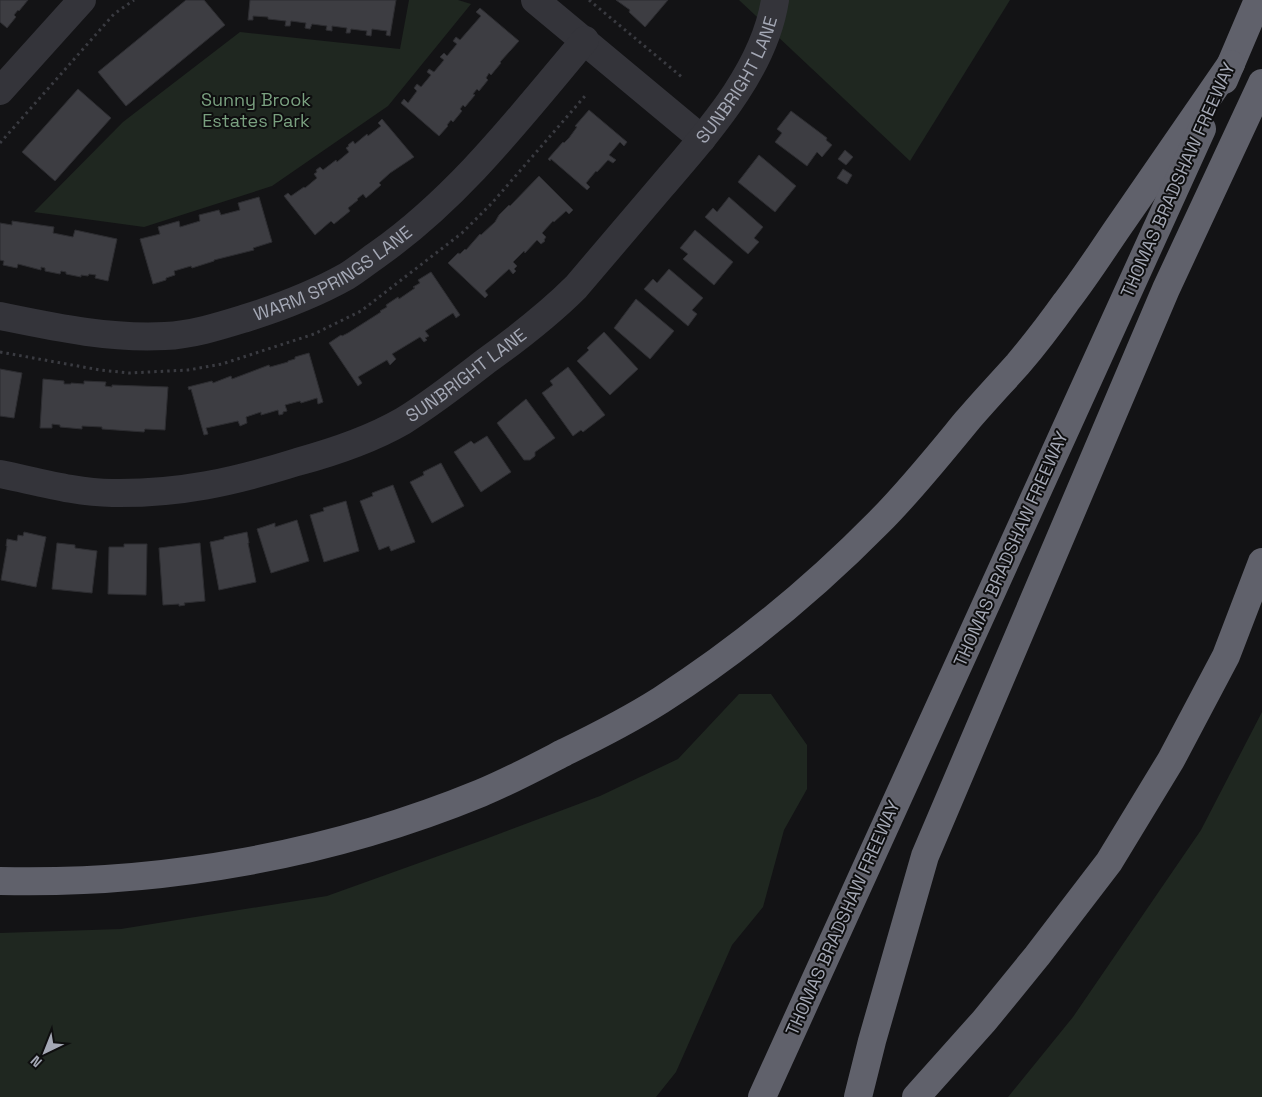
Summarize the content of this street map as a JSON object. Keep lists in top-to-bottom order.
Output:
{
  "streets": {
    "highway": ["THOMAS BRADSHAW FREEWAY"],
    "street": ["SUNBRIGHT LANE", "WARM SPRINGS LANE"]
  },
  "parks": ["Sunny Brook Estates Park"],
  "north": "bottom left"
}
